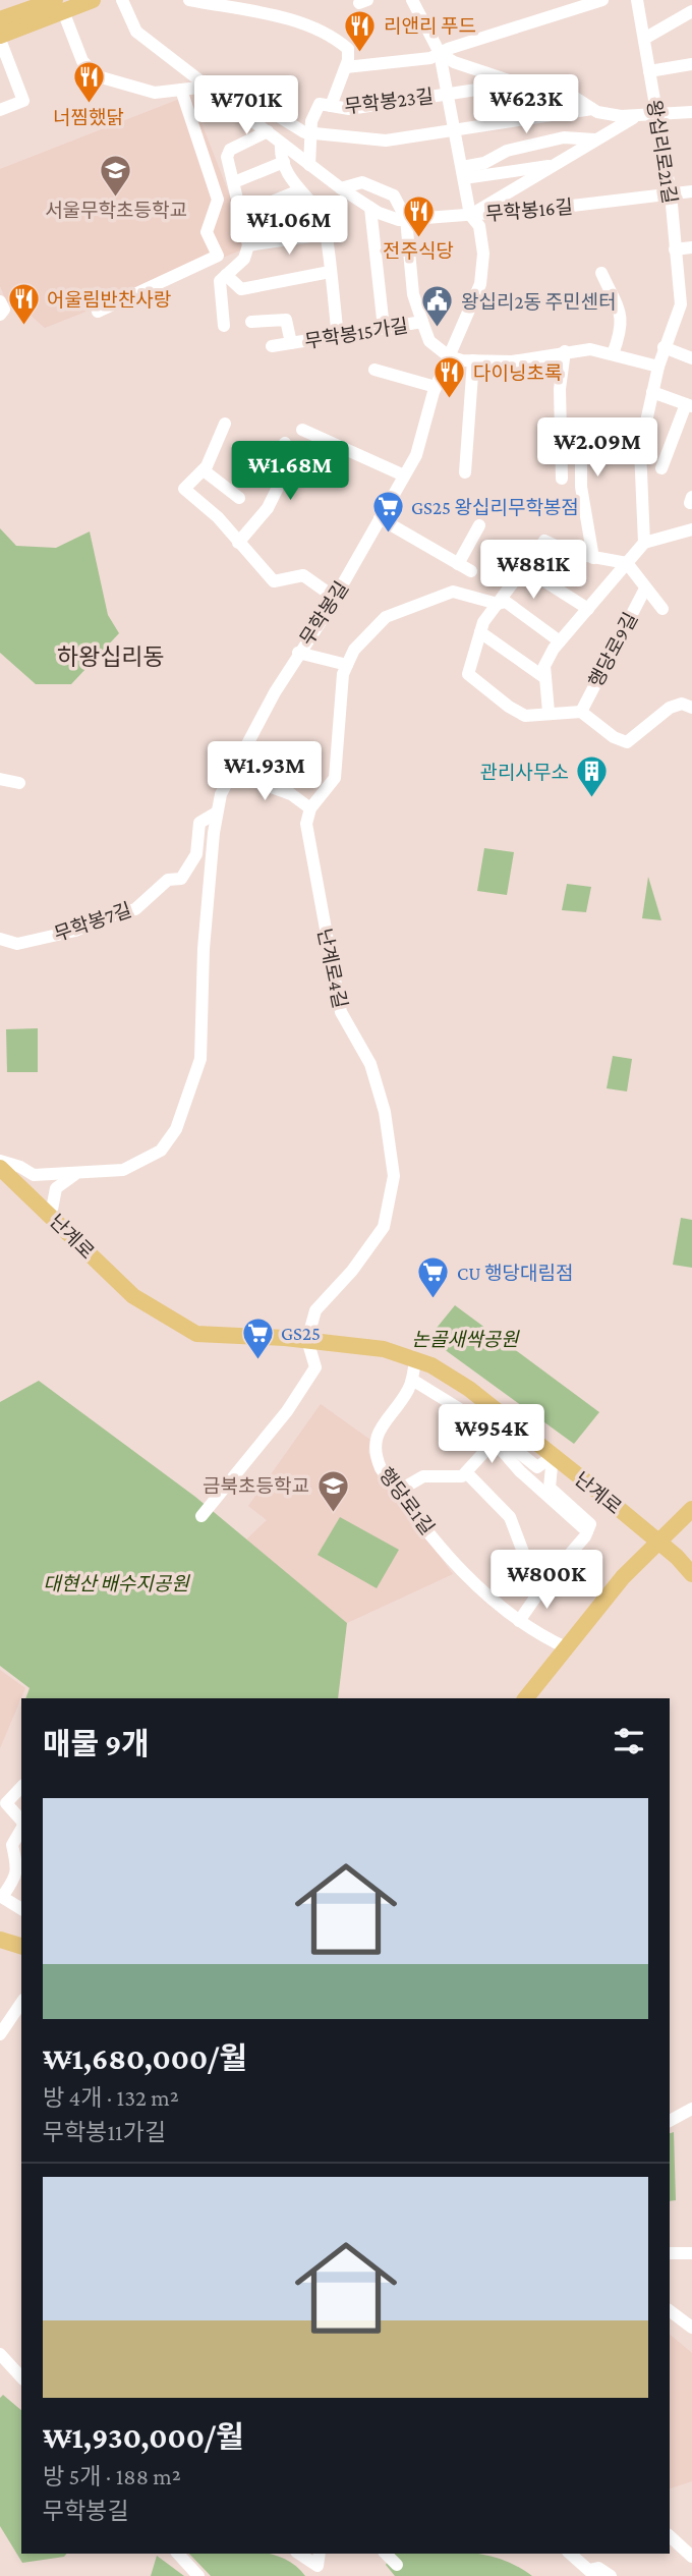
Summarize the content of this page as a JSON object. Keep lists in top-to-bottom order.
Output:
{
  "streets": {
    "main road": ["난계로"],
    "street": [
      "무학봉23길",
      "왕십리로21길",
      "무학봉16길",
      "무학봉15가길",
      "무학봉길",
      "행당로9길",
      "무학봉7길",
      "난계로4길",
      "행당로1길"
    ]
  },
  "crossings": [
    ["무학봉23길", "무학봉길"],
    ["왕십리로21길", "무학봉16길"],
    ["무학봉16길", "무학봉길"],
    ["무학봉15가길", "무학봉길"],
    ["무학봉길", "무학봉7길"],
    ["난계로4길", "난계로"],
    ["난계로", "행당로1길"]
  ],
  "districts": ["하왕십리동"],
  "parks": ["논골새싹공원", "대현산 배수지공원"],
  "places": {
    "restaurant": [
      "리앤리 푸드",
      "너찜했닭",
      "전주식당",
      "어울림반찬사랑",
      "다이닝초록"
    ],
    "school or university": ["서울무학초등학교", "금북초등학교"],
    "public building": ["왕십리2동 주민센터"],
    "supermarket": ["GS25 왕십리무학봉점", "CU 행당대림점", "GS25"],
    "building": ["관리사무소"]
  },
  "page": {
    "price": [
      "₩623K",
      "₩701K",
      "₩1.06M",
      "₩2.09M",
      "₩1.68M",
      "₩881K",
      "₩1.93M",
      "₩954K",
      "₩800K"
    ],
    "heading": "매물 9개",
    "list": [
      {
        "name": "₩1,680,000/월",
        "note": "방 4개 · 132 m² · 무학봉11가길"
      },
      {
        "name": "₩1,930,000/월",
        "note": "방 5개 · 188 m² · 무학봉길"
      }
    ]
  }
}
